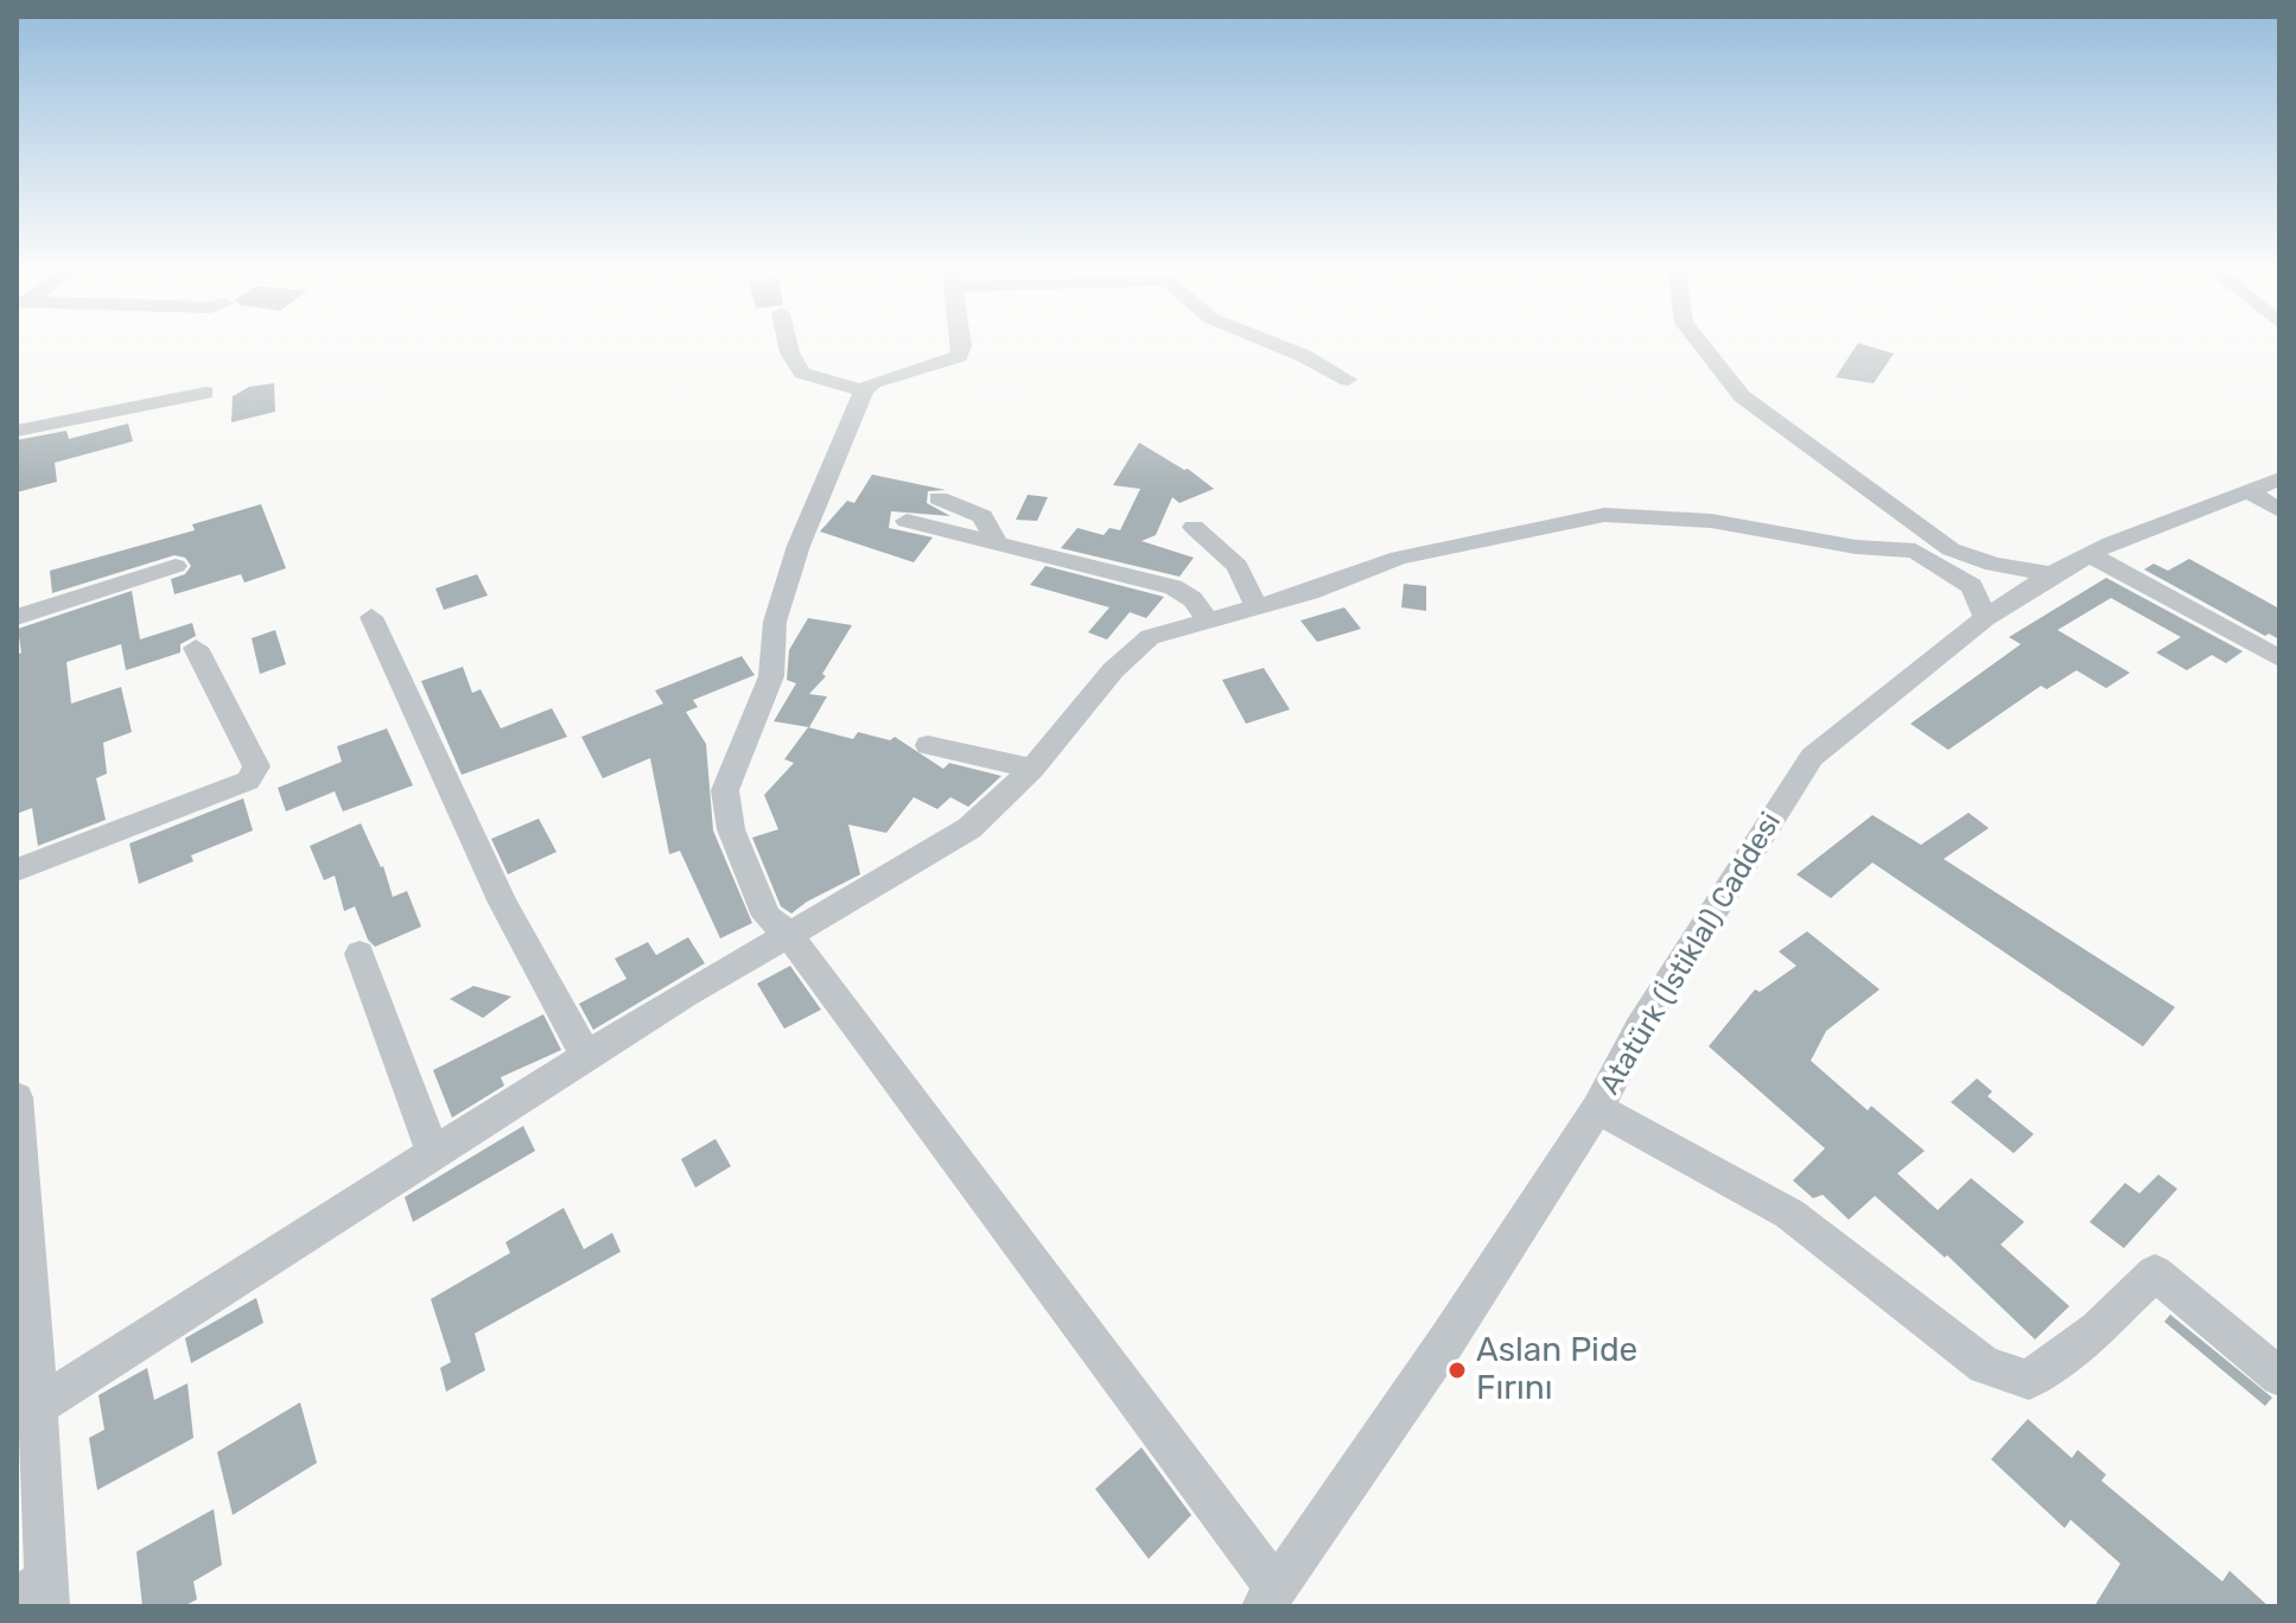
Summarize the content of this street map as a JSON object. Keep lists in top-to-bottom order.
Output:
{
  "streets": {
    "street": ["Atatürk (İstiklal) Caddesi"]
  },
  "places": ["Aslan Pide Fırını"]
}
